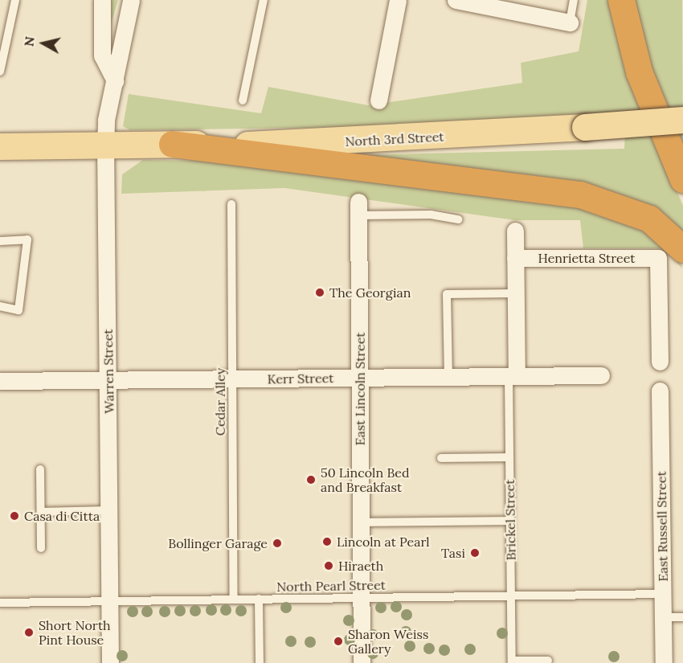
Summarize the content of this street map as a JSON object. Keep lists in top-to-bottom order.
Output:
{
  "streets": {
    "main road": ["North 3rd Street"],
    "street": [
      "Henrietta Street",
      "Warren Street",
      "Kerr Street",
      "East Lincoln Street",
      "Brickel Street",
      "East Russell Street"
    ],
    "lane": ["Cedar Alley", "North Pearl Street"]
  },
  "crossings": [
    ["North 3rd Street", "Warren Street"],
    ["Henrietta Street", "Brickel Street"],
    ["Warren Street", "Kerr Street"],
    ["Warren Street", "North Pearl Street"],
    ["Kerr Street", "East Lincoln Street"],
    ["Kerr Street", "Cedar Alley"],
    ["Kerr Street", "Brickel Street"],
    ["East Lincoln Street", "North Pearl Street"],
    ["Cedar Alley", "North Pearl Street"],
    ["Brickel Street", "North Pearl Street"],
    ["East Russell Street", "North Pearl Street"]
  ],
  "places": [
    "The Georgian",
    "50 Lincoln Bed and Breakfast",
    "Casa di Citta",
    "Lincoln at Pearl",
    "Bollinger Garage",
    "Tasi",
    "Hiraeth",
    "Short North Pint House",
    "Sharon Weiss Gallery"
  ],
  "north": "left"
}
